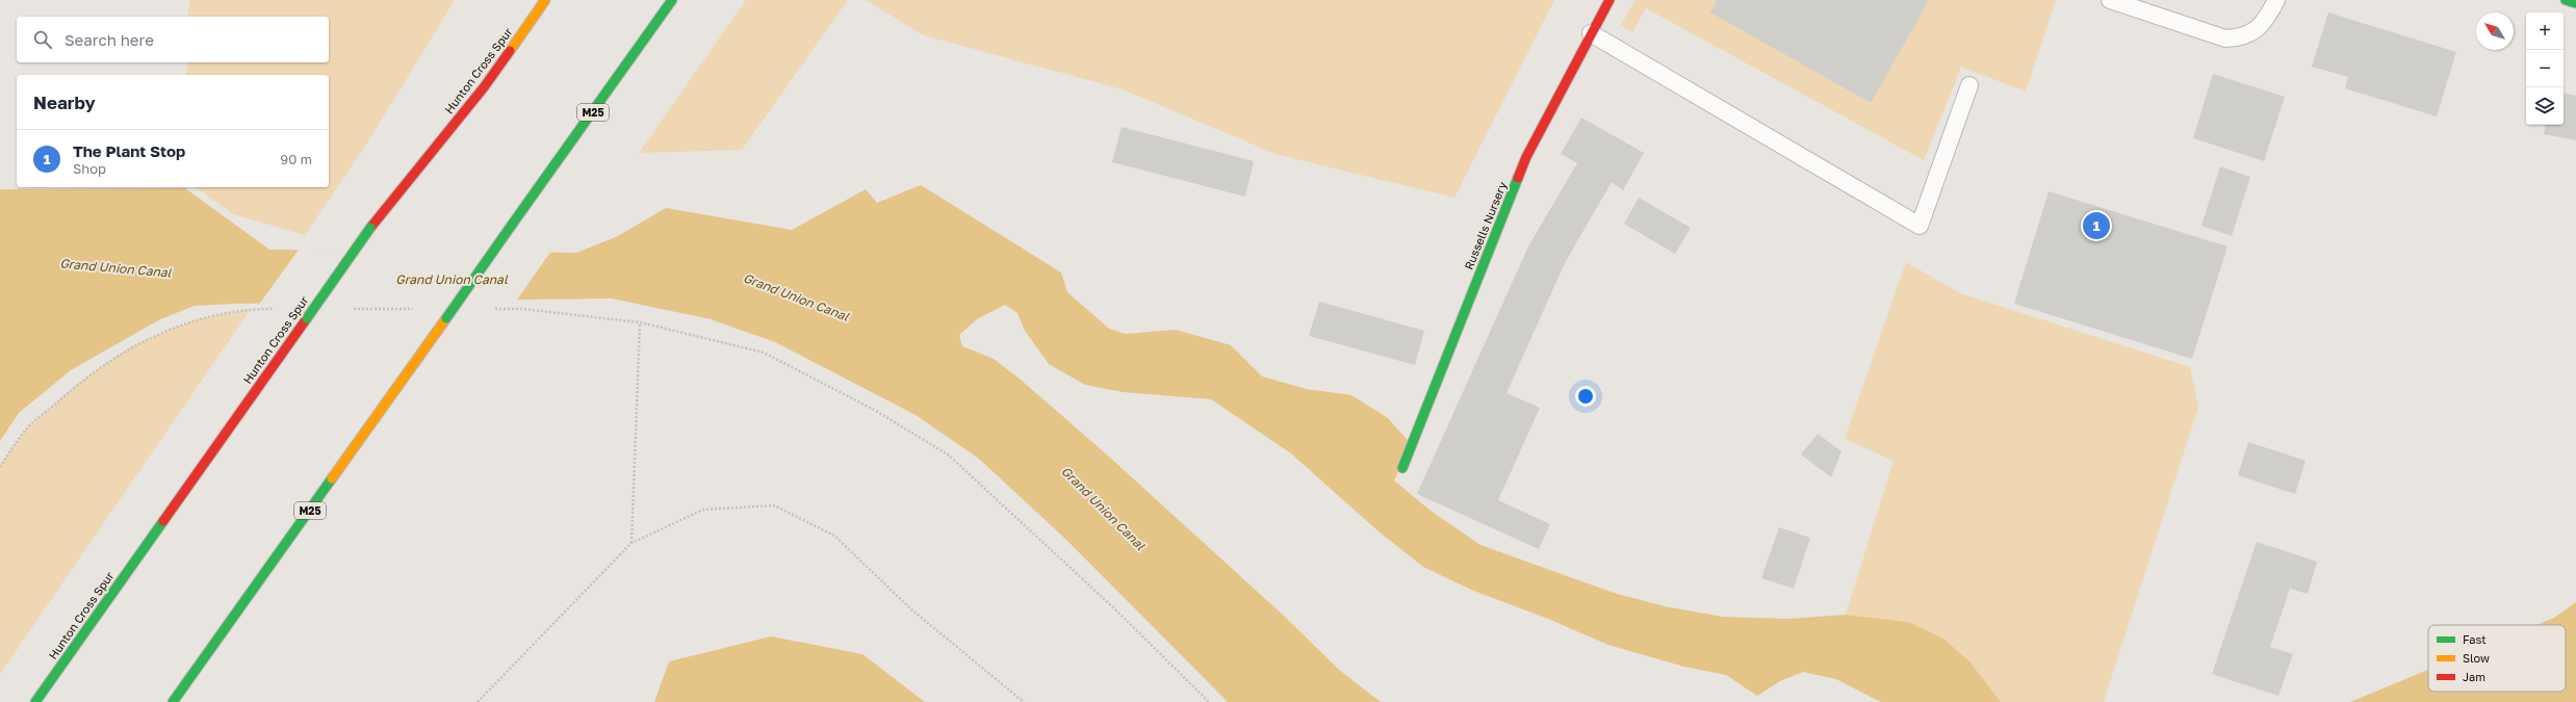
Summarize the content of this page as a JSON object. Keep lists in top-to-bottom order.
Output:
{
  "streets": {
    "main road": ["Hunton Cross Spur", "M25", "Russells Nursery"]
  },
  "water": ["Grand Union Canal"],
  "legend": ["Fast", "Slow", "Jam"],
  "north": "top left",
  "page": {
    "map_buttons": ["+", "−"],
    "search": "Search here",
    "heading": "Nearby",
    "list": [
      {
        "mark": "1",
        "name": "The Plant Stop",
        "note": "Shop",
        "value": "90 m"
      }
    ],
    "pins": "1"
  }
}
